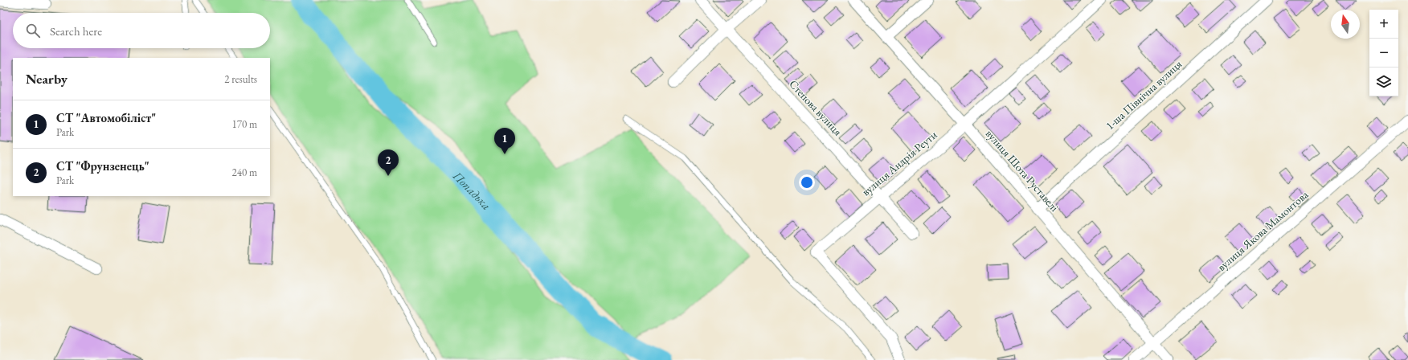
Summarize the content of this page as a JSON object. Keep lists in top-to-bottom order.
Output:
{
  "streets": {
    "street": [
      "1-ша Північна вулиця",
      "Степова вулиця",
      "вулиця Андрія Реути",
      "вулиця Шота Руставелі",
      "вулиця Якова Мамонтова"
    ]
  },
  "crossings": [
    ["1-ша Північна вулиця", "вулиця Шота Руставелі"],
    ["Степова вулиця", "вулиця Андрія Реути"],
    ["вулиця Андрія Реути", "вулиця Шота Руставелі"],
    ["вулиця Шота Руставелі", "вулиця Якова Мамонтова"]
  ],
  "water": ["Попадька"],
  "north": "top",
  "page": {
    "map_buttons": ["+", "−"],
    "search": "Search here",
    "heading": ["Nearby", "2 results"],
    "list": [
      {
        "mark": "1",
        "name": "СТ \"Автомобіліст\"",
        "note": "Park",
        "value": "170 m"
      },
      {
        "mark": "2",
        "name": "СТ \"Фрунзенець\"",
        "note": "Park",
        "value": "240 m"
      }
    ],
    "pins": ["1", "2"]
  }
}
